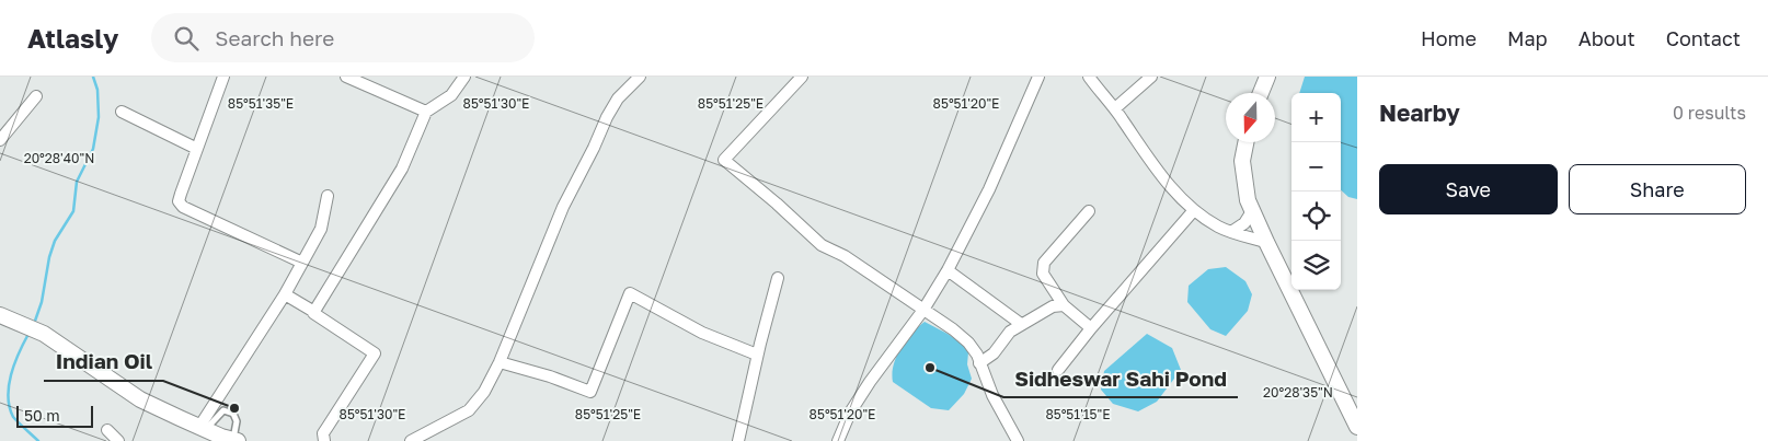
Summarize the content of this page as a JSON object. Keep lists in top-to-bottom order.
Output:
{
  "places": ["Sidheswar Sahi Pond", "Indian Oil"],
  "scale_bar": "50 m",
  "north": "bottom",
  "page": {
    "header": "Atlasly",
    "search": "Search here",
    "nav": [
      "Home",
      "Map",
      "About",
      "Contact"
    ],
    "heading": ["Nearby", "0 results"],
    "map_buttons": ["+", "−"],
    "buttons": ["Save", "Share"],
    "scale": "50 m"
  },
  "coordinates": [
    "85°51'35\"E",
    "85°51'30\"E",
    "85°51'25\"E",
    "85°51'20\"E",
    "20°28'40\"N",
    "20°28'35\"N",
    "85°51'15\"E"
  ]
}
